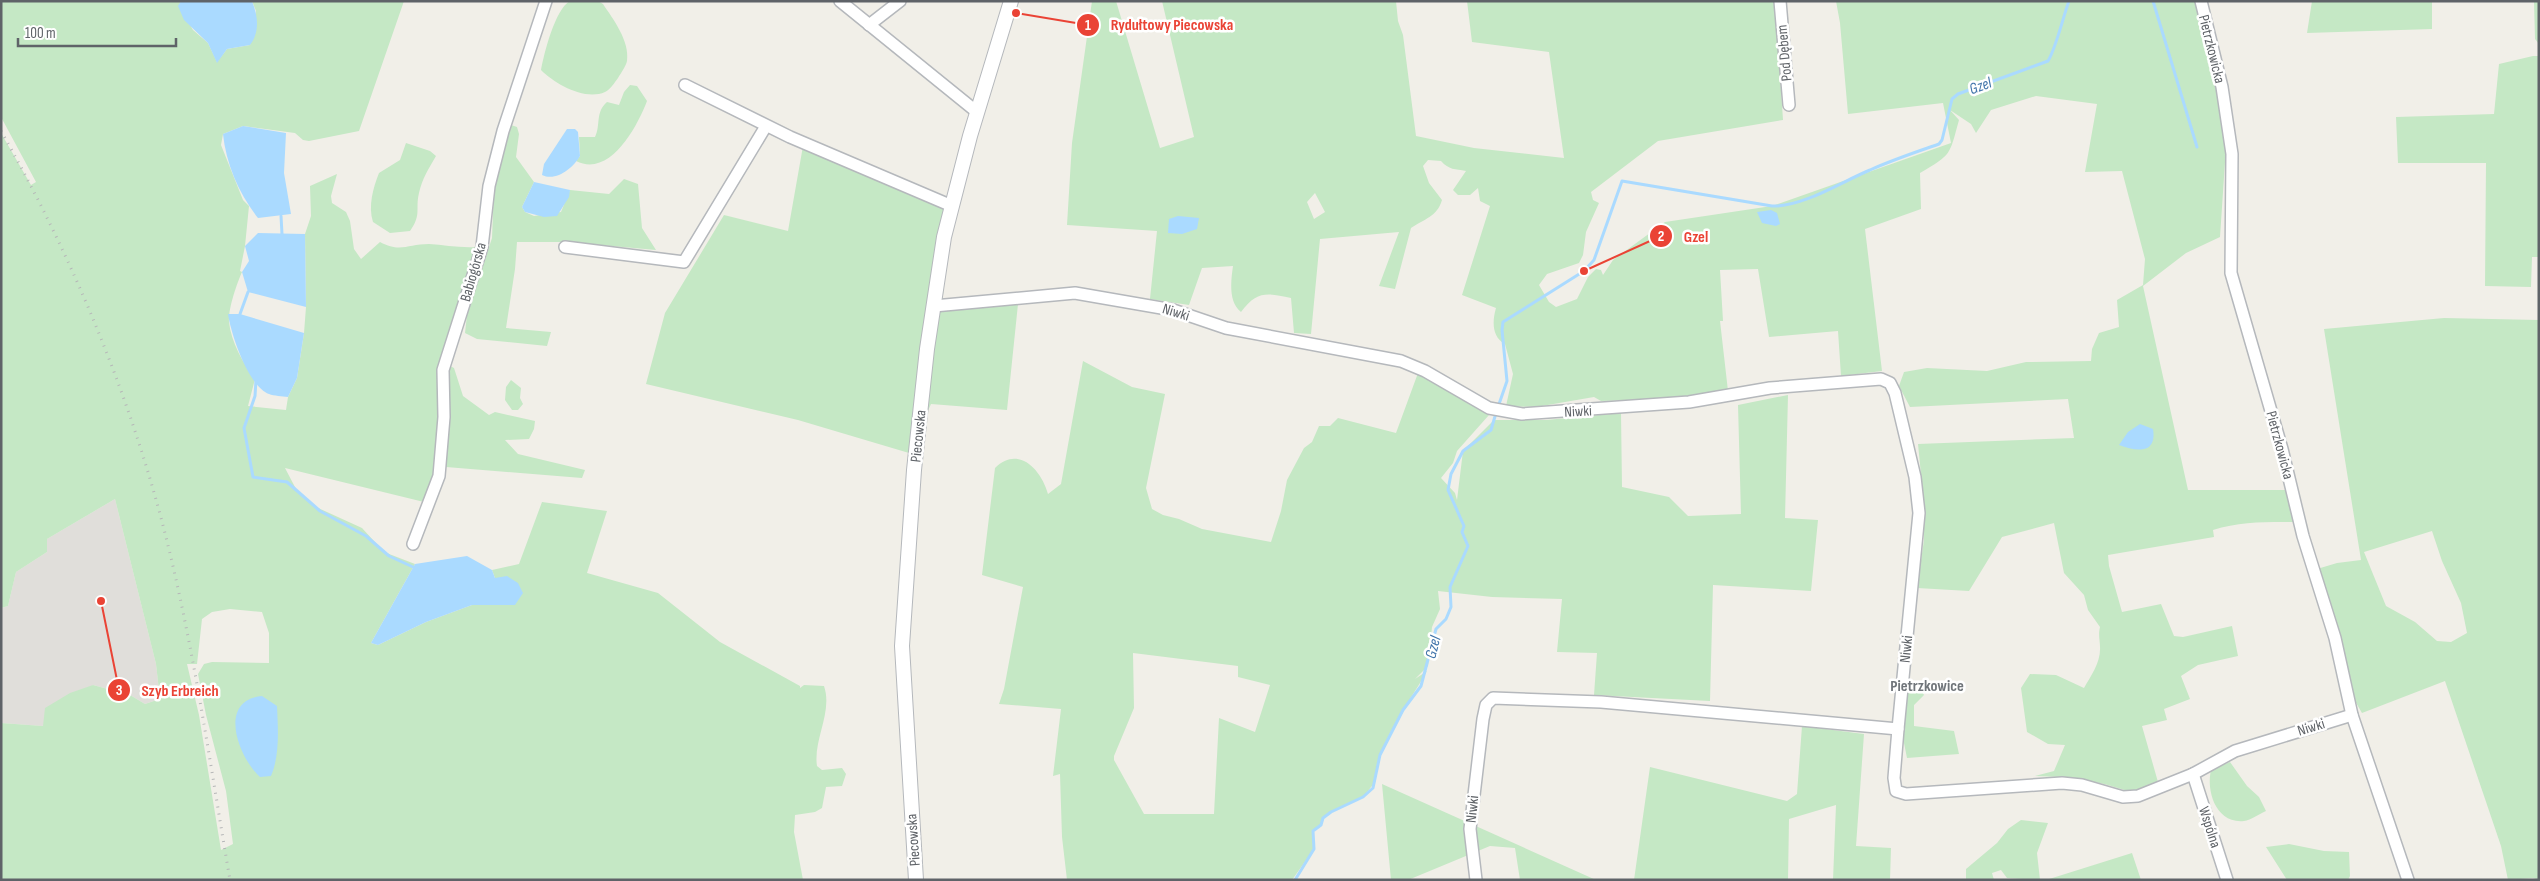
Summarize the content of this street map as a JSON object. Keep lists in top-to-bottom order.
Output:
{
  "streets": {
    "street": [
      "Pietrzkowicka",
      "Pod Dębem",
      "Babiogórska",
      "Niwki",
      "Piecowska",
      "Wspólna"
    ]
  },
  "crossings": [
    ["Pietrzkowicka", "Niwki"],
    ["Niwki", "Piecowska"],
    ["Niwki", "Wspólna"]
  ],
  "districts": ["Pietrzkowice"],
  "water": ["Gzel"],
  "places": ["Rydułtowy Piecowska", "Gzel", "Szyb Erbreich"],
  "scale_bar": "100 m"
}
